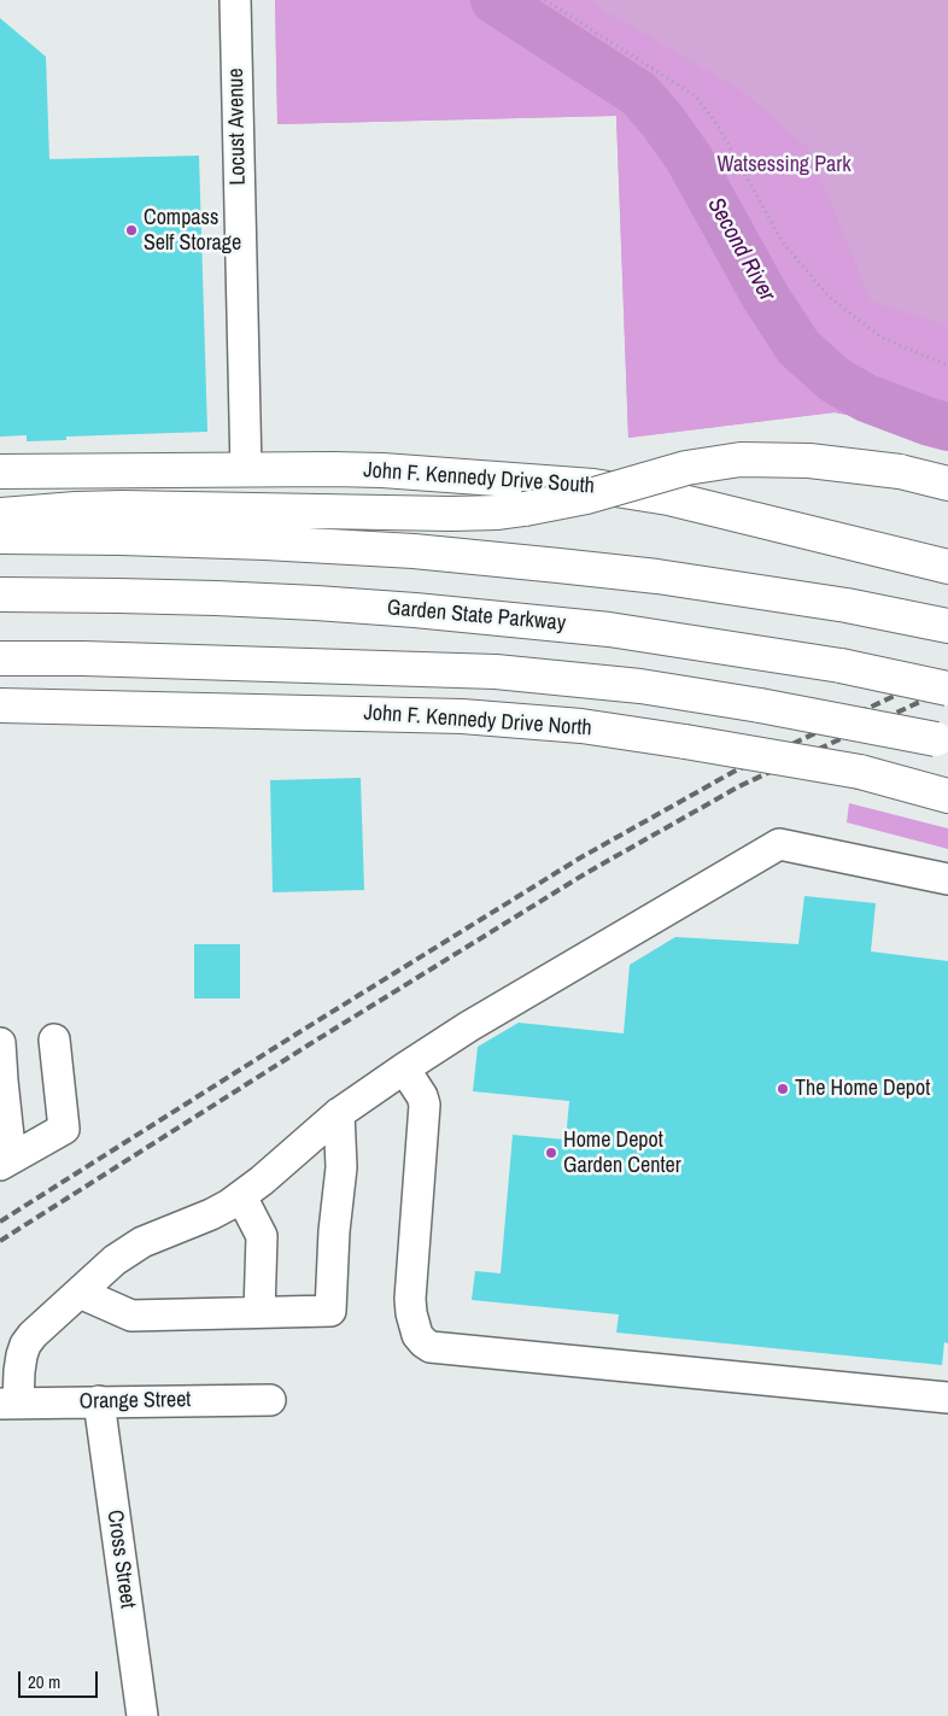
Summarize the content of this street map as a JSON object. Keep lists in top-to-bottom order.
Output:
{
  "streets": {
    "main road": ["John F. Kennedy Drive South", "Garden State Parkway", "John F. Kennedy Drive North"],
    "street": ["Locust Avenue", "Orange Street", "Cross Street"]
  },
  "crossings": [
    ["Locust Avenue", "John F. Kennedy Drive South"],
    ["Orange Street", "Cross Street"]
  ],
  "water": ["Second River"],
  "parks": ["Watsessing Park"],
  "places": ["Compass Self Storage", "The Home Depot", "Home Depot Garden Center"],
  "scale_bar": "20 m"
}
